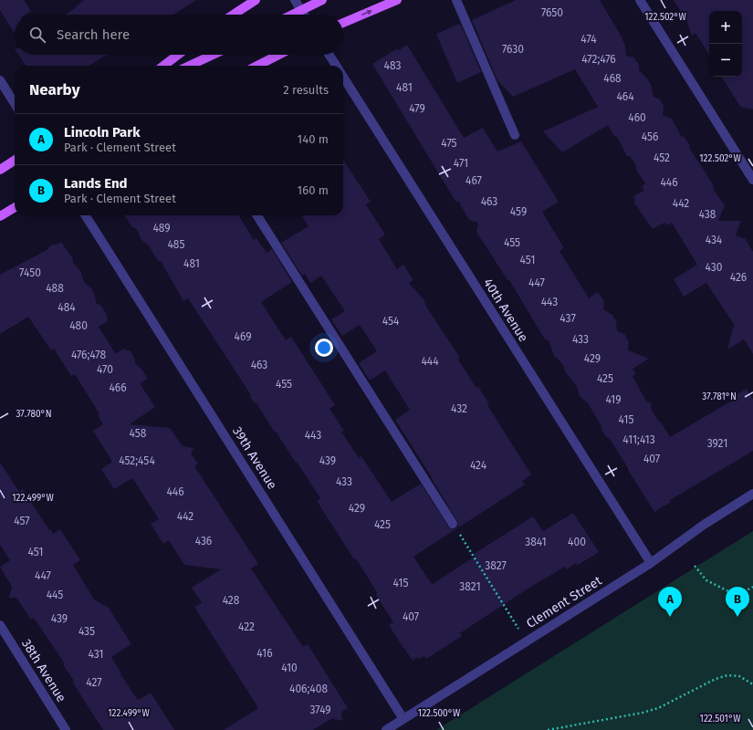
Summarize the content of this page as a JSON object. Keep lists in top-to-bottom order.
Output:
{
  "streets": {
    "street": [
      "40th Avenue",
      "39th Avenue",
      "Clement Street",
      "38th Avenue"
    ]
  },
  "crossings": [
    ["40th Avenue", "Clement Street"],
    ["39th Avenue", "Clement Street"]
  ],
  "house_numbers": [
    "7650",
    "474",
    "7630",
    "472;476",
    "483",
    "468",
    "481",
    "464",
    "479",
    "460",
    "456",
    "475",
    "452",
    "471",
    "467",
    "446",
    "463",
    "442",
    "459",
    "438",
    "489",
    "434",
    "455",
    "485",
    "451",
    "481",
    "430",
    "7450",
    "426",
    "447",
    "488",
    "443",
    "484",
    "437",
    "454",
    "480",
    "469",
    "433",
    "476;478",
    "429",
    "444",
    "463",
    "470",
    "425",
    "455",
    "466",
    "419",
    "432",
    "415",
    "458",
    "443",
    "411;413",
    "3921",
    "407",
    "452;454",
    "439",
    "424",
    "433",
    "446",
    "429",
    "442",
    "457",
    "425",
    "436",
    "3841",
    "400",
    "451",
    "3827",
    "447",
    "415",
    "3821",
    "445",
    "428",
    "407",
    "439",
    "422",
    "435",
    "416",
    "431",
    "410",
    "427",
    "406;408",
    "3749"
  ],
  "page": {
    "map_buttons": ["+", "−"],
    "search": "Search here",
    "heading": ["Nearby", "2 results"],
    "list": [
      {
        "mark": "A",
        "name": "Lincoln Park",
        "note": "Park · Clement Street",
        "value": "140 m"
      },
      {
        "mark": "B",
        "name": "Lands End",
        "note": "Park · Clement Street",
        "value": "160 m"
      }
    ],
    "pins": ["A", "B"]
  },
  "coordinates": [
    "122.502°W",
    "37.781°N",
    "37.780°N",
    "122.499°W",
    "122.500°W",
    "122.501°W"
  ]
}
